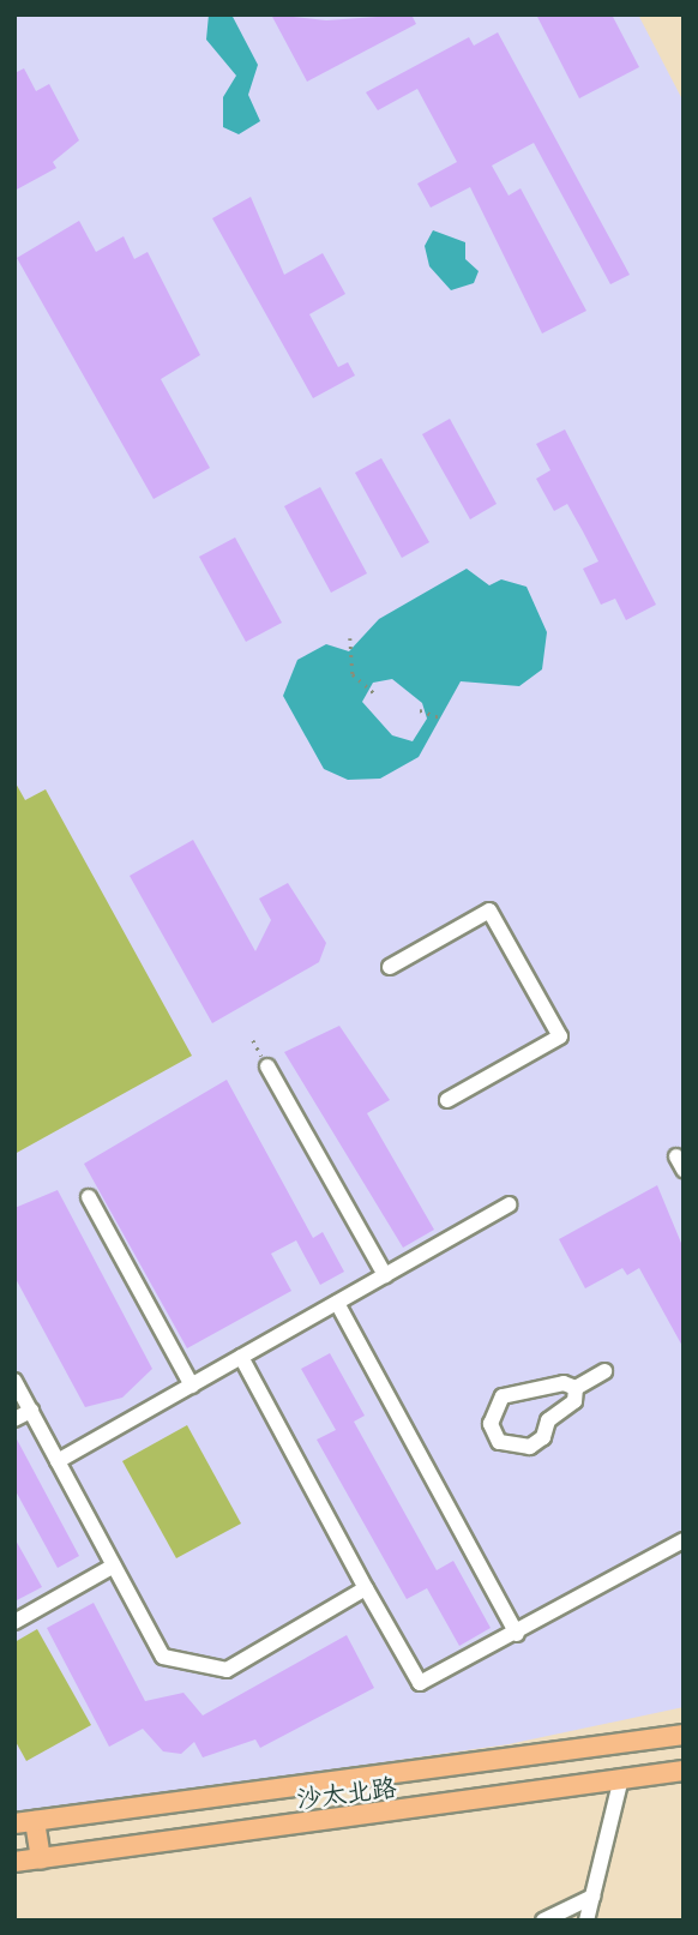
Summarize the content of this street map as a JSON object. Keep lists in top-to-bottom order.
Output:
{
  "streets": {
    "main road": ["沙太北路"]
  }
}
